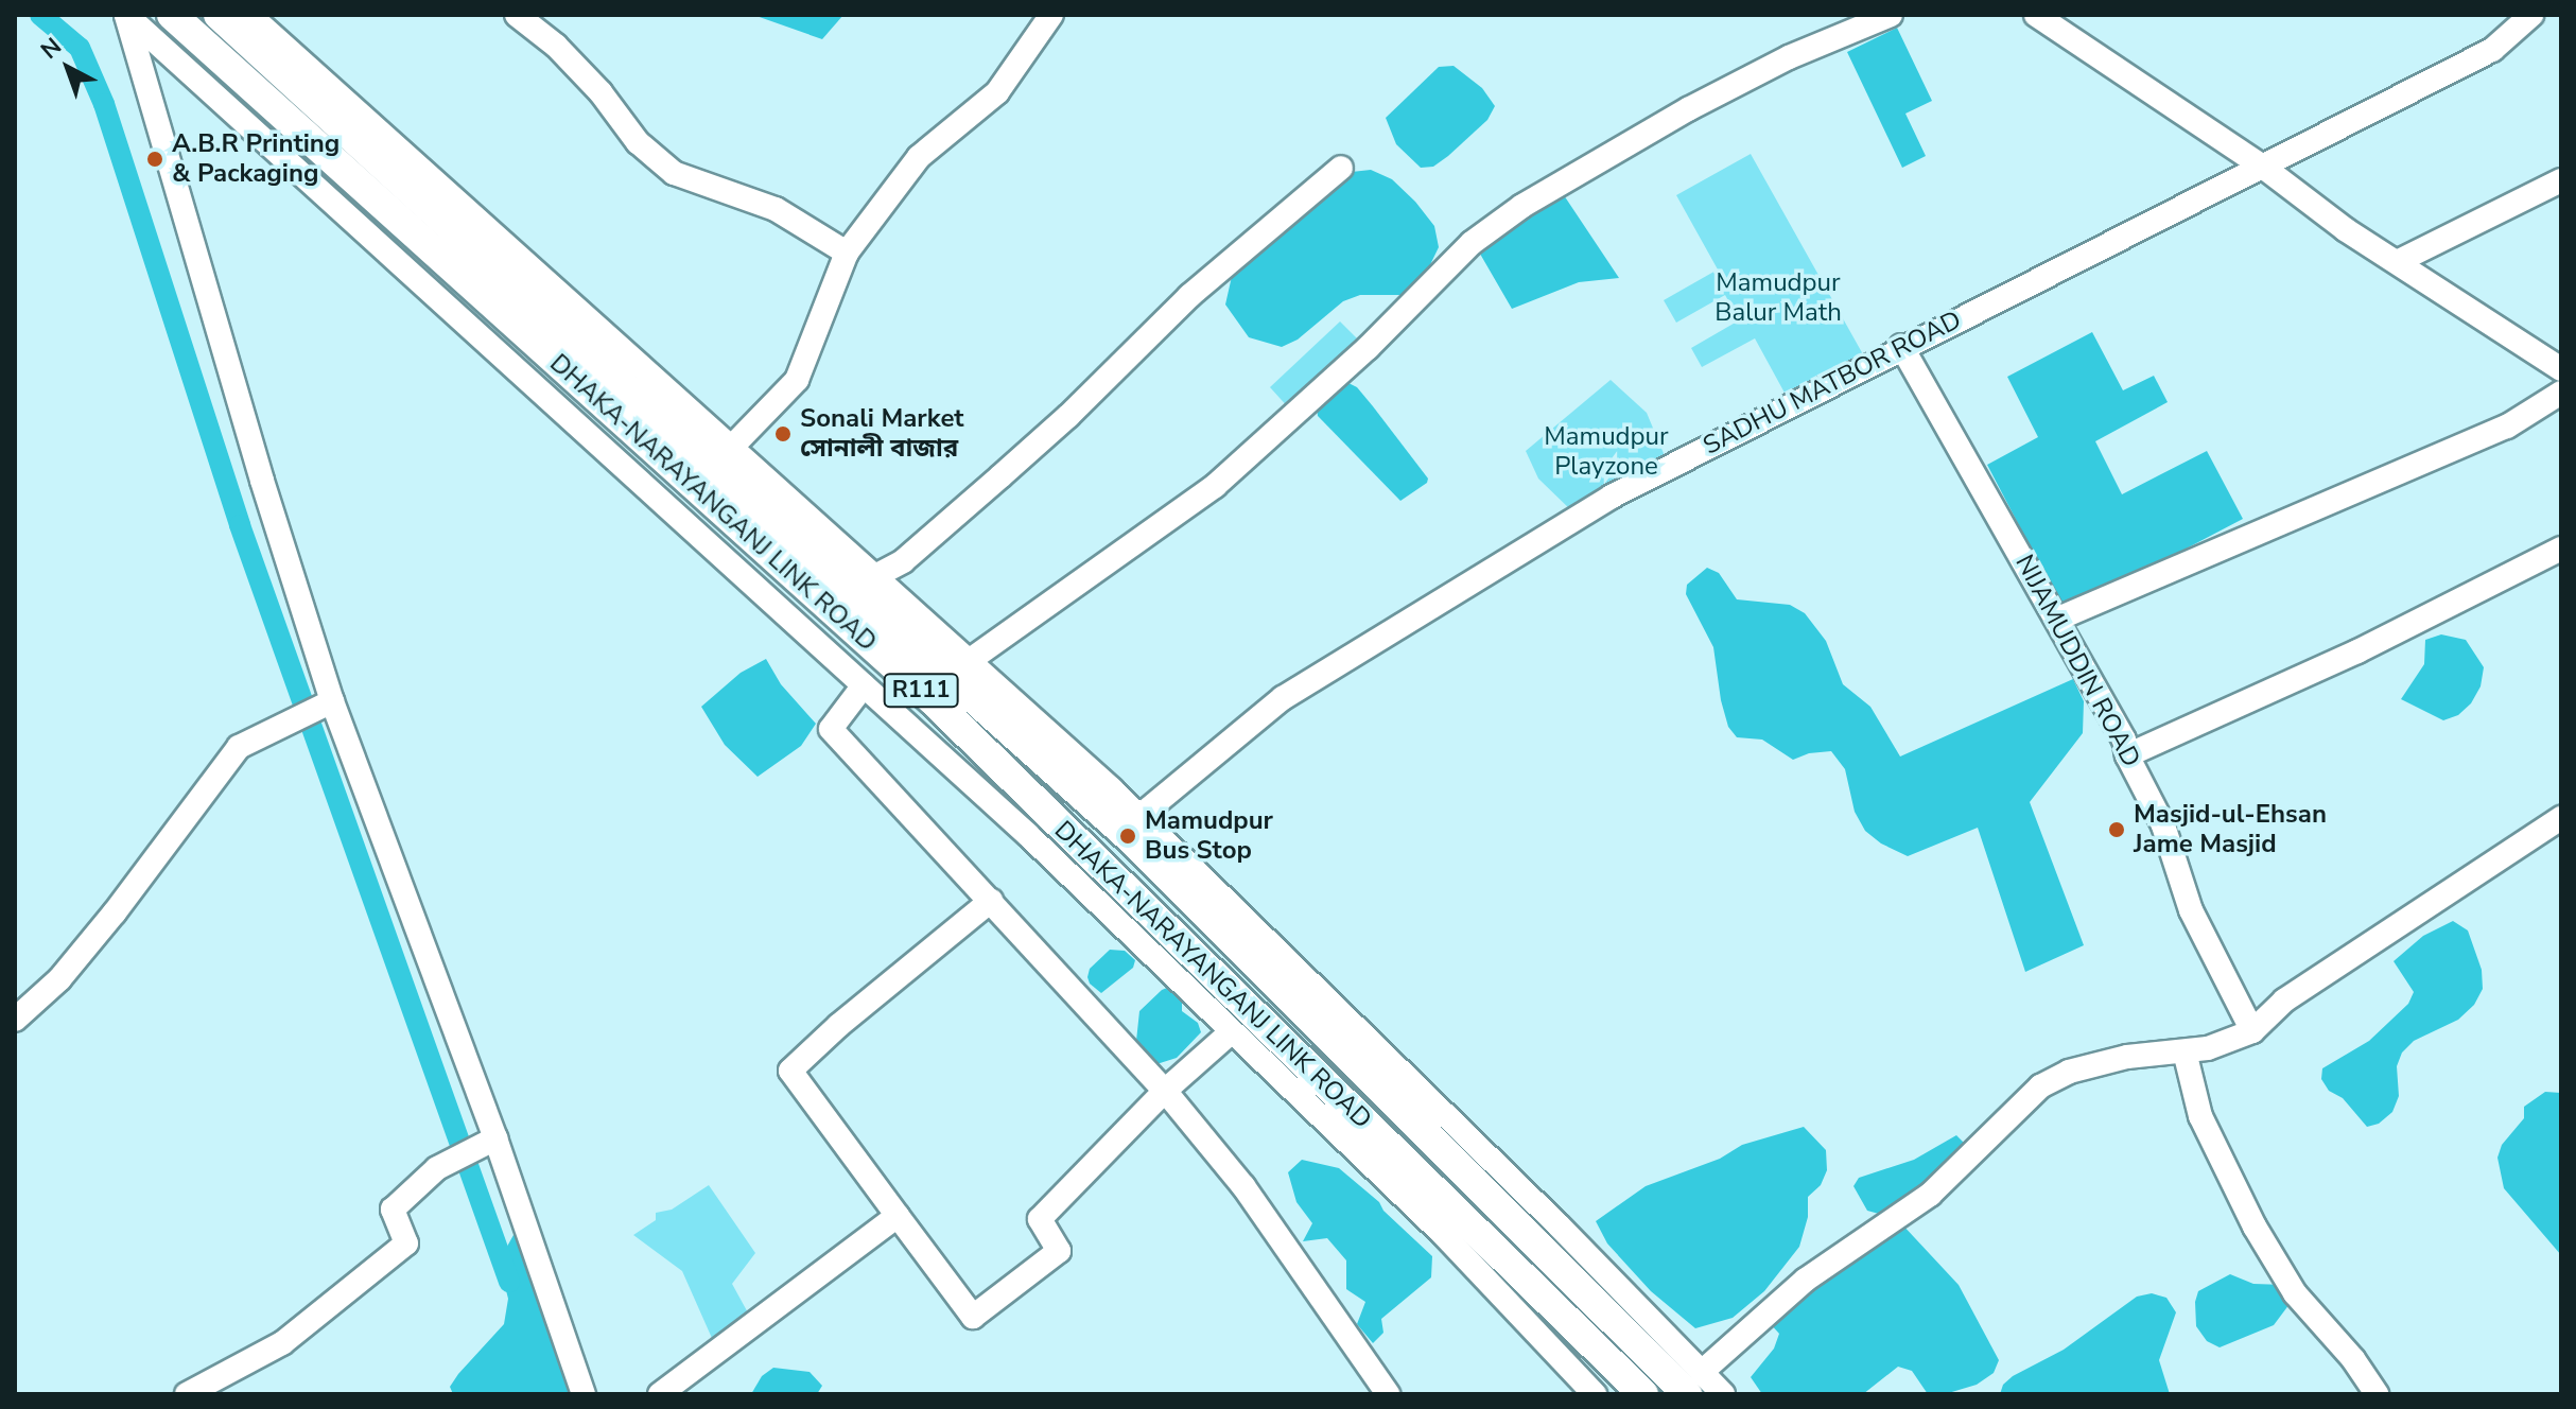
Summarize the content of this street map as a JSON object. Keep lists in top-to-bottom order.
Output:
{
  "streets": {
    "main road": ["DHAKA-NARAYANGANJ LINK ROAD", "R111"],
    "street": ["SADHU MATBOR ROAD", "NIJAMUDDIN ROAD"]
  },
  "crossings": [
    ["SADHU MATBOR ROAD", "DHAKA-NARAYANGANJ LINK ROAD"],
    ["SADHU MATBOR ROAD", "NIJAMUDDIN ROAD"]
  ],
  "parks": ["Mamudpur Balur Math", "Mamudpur Playzone"],
  "places": [
    "A.B.R Printing & Packaging",
    "Sonali Market সোনালী বাজার",
    "Masjid-ul-Ehsan Jame Masjid",
    "Mamudpur Bus Stop"
  ],
  "north": "top left"
}
